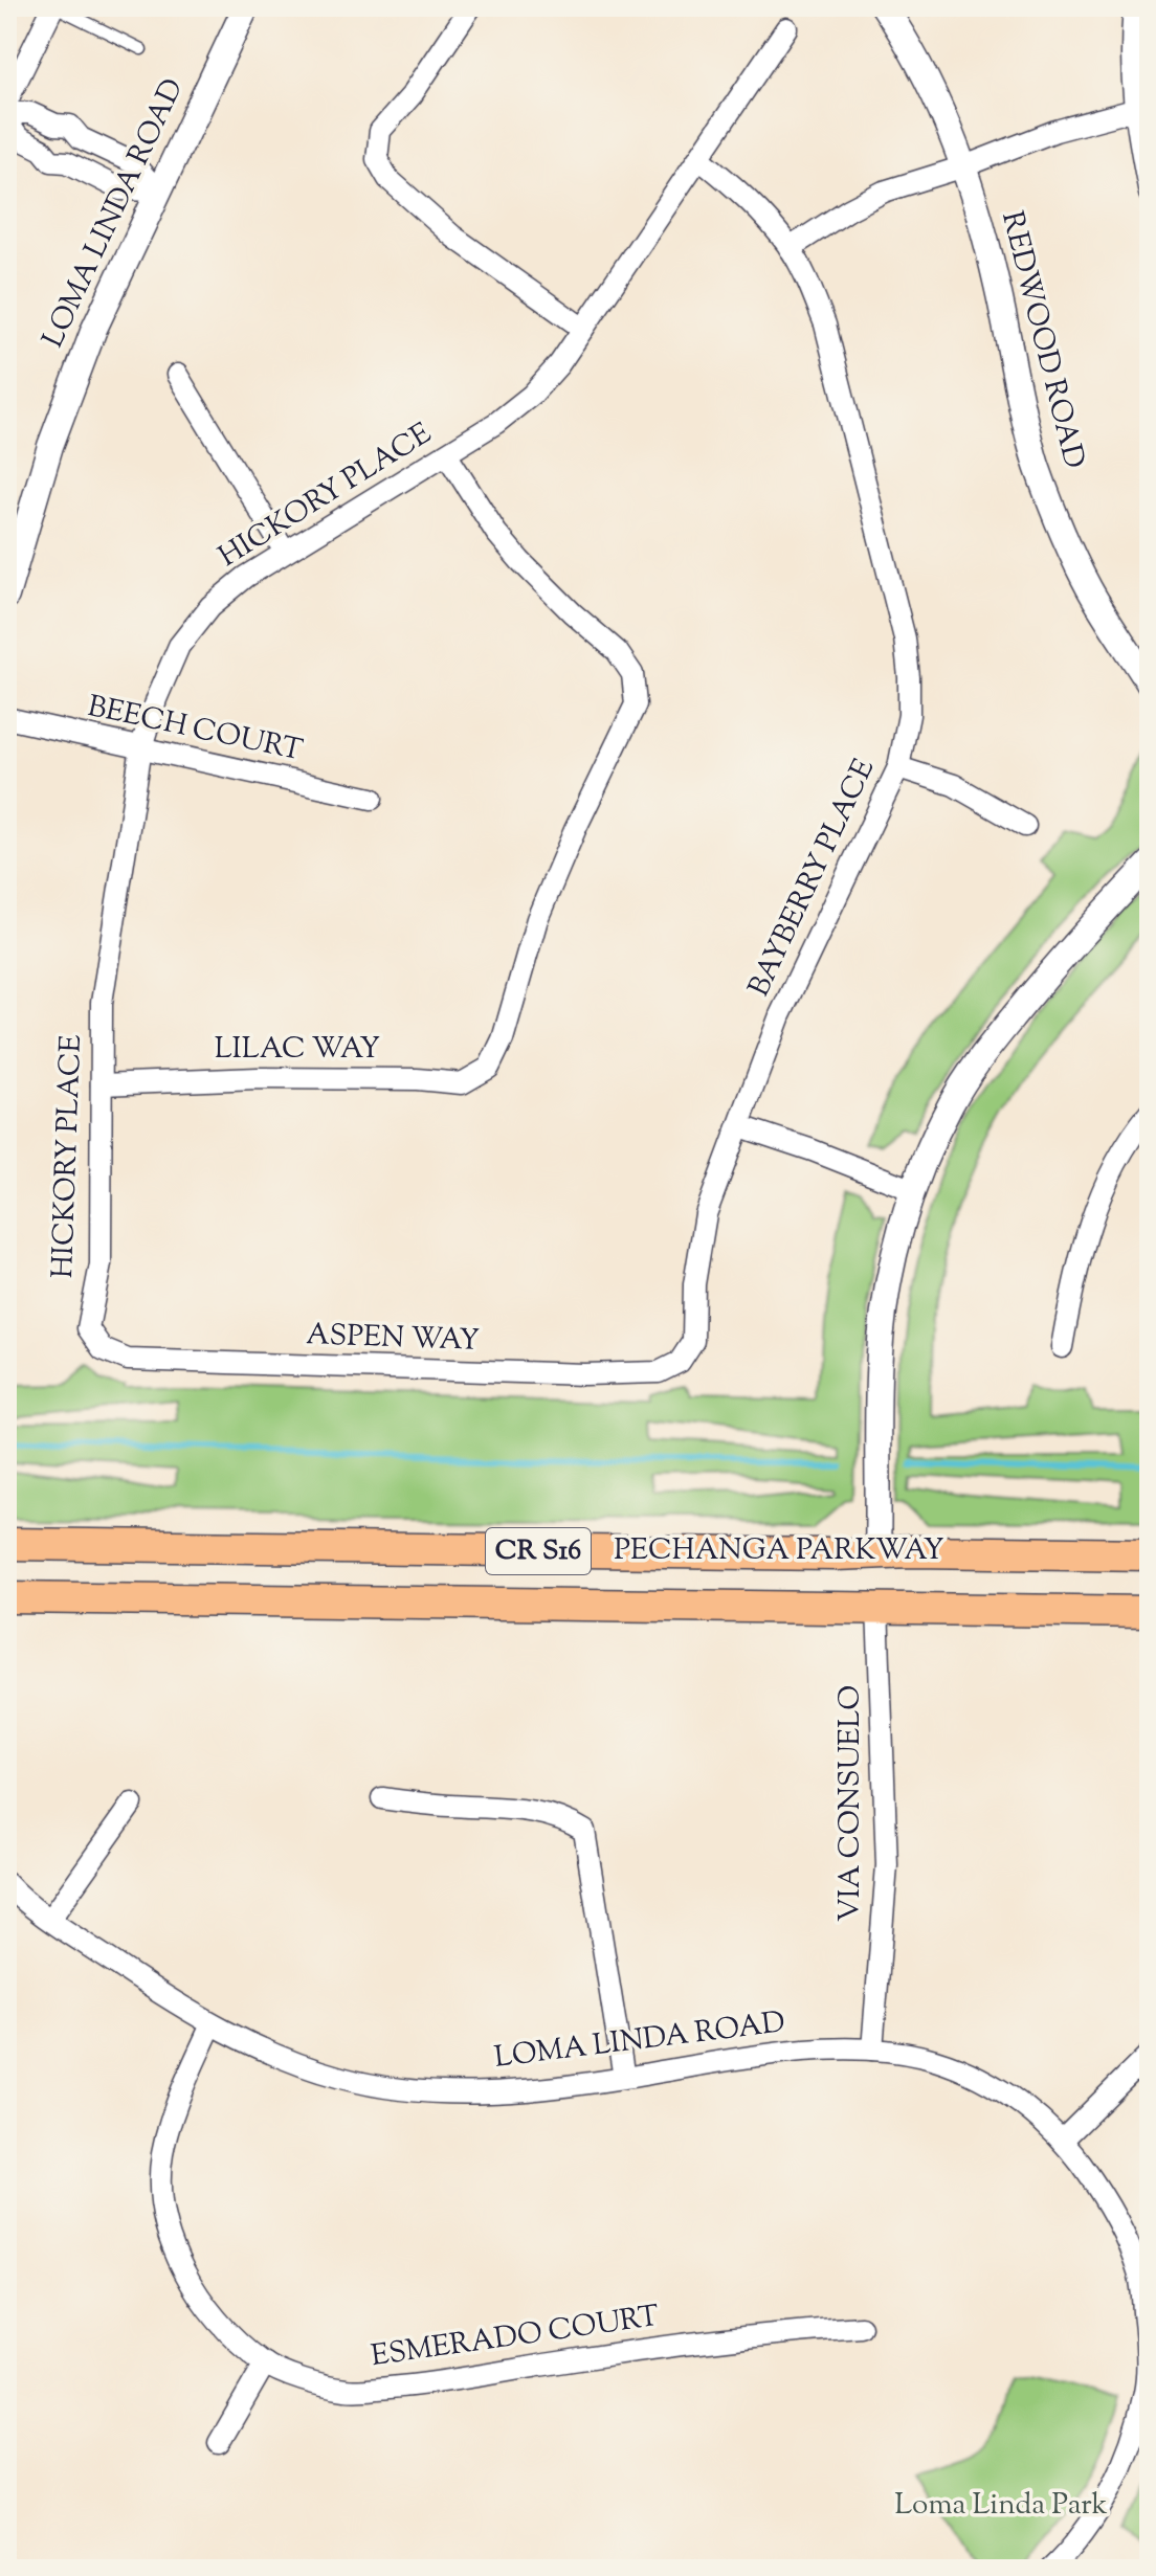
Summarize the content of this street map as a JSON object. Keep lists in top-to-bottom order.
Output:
{
  "streets": {
    "main road": ["CR S16", "PECHANGA PARKWAY"],
    "street": [
      "LOMA LINDA ROAD",
      "REDWOOD ROAD",
      "HICKORY PLACE",
      "BEECH COURT",
      "BAYBERRY PLACE",
      "LILAC WAY",
      "ASPEN WAY",
      "VIA CONSUELO",
      "ESMERADO COURT"
    ]
  },
  "crossings": [
    ["LOMA LINDA ROAD", "VIA CONSUELO"],
    ["LOMA LINDA ROAD", "ESMERADO COURT"],
    ["HICKORY PLACE", "BEECH COURT"],
    ["HICKORY PLACE", "BAYBERRY PLACE"],
    ["HICKORY PLACE", "LILAC WAY"],
    ["HICKORY PLACE", "ASPEN WAY"],
    ["BAYBERRY PLACE", "ASPEN WAY"],
    ["PECHANGA PARKWAY", "VIA CONSUELO"]
  ],
  "parks": ["Loma Linda Park"]
}
